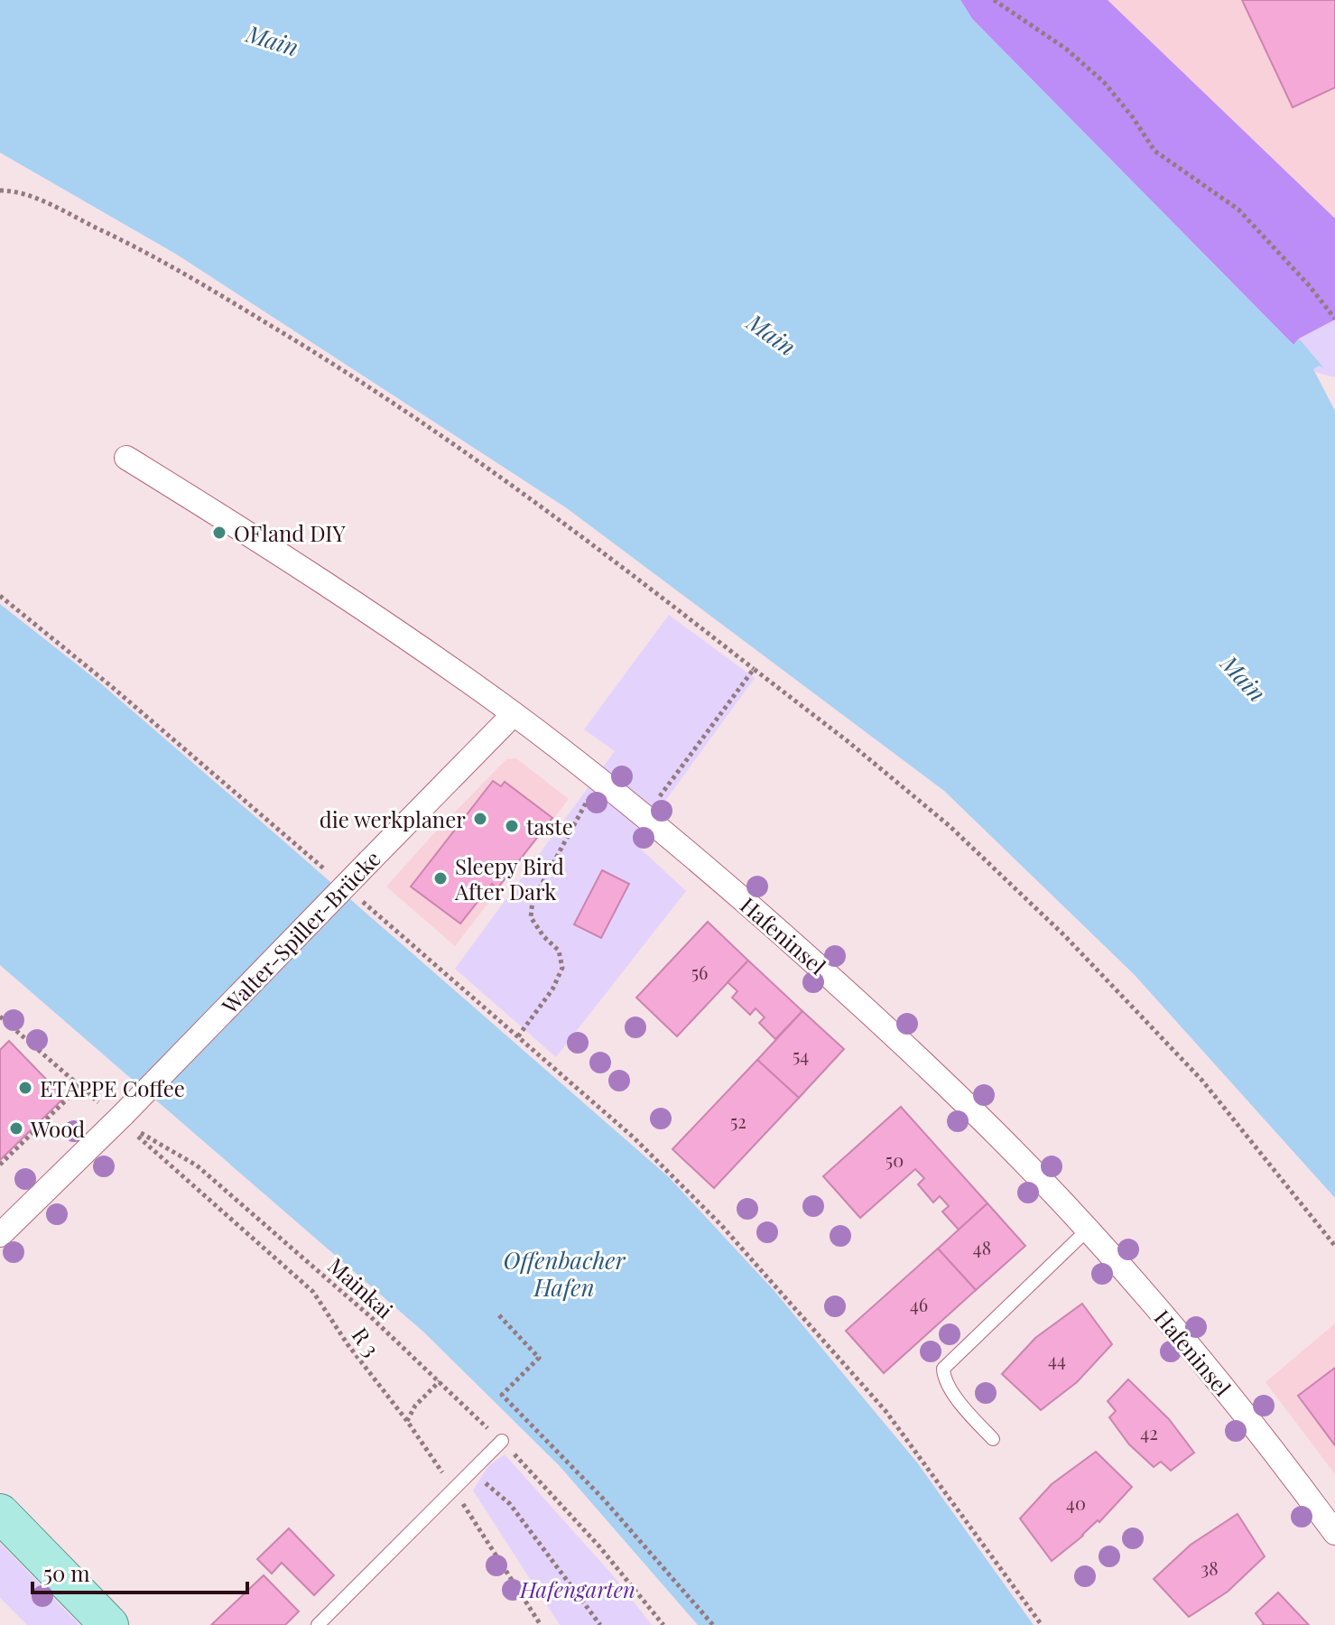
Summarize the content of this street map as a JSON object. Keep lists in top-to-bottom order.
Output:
{
  "streets": {
    "street": ["Walter-Spiller-Brücke", "Hafeninsel"],
    "path": ["Mainkai", "R 3"]
  },
  "crossings": [
    ["Walter-Spiller-Brücke", "Hafeninsel"],
    ["Walter-Spiller-Brücke", "Mainkai"],
    ["Walter-Spiller-Brücke", "R 3"],
    ["Mainkai", "R 3"]
  ],
  "water": ["Main", "Offenbacher Hafen"],
  "parks": ["Hafengarten"],
  "places": [
    "OFland DIY",
    "die werkplaner",
    "taste",
    "Sleepy Bird After Dark",
    "ETAPPE Coffee",
    "Wood"
  ],
  "house_numbers": [
    "56",
    "54",
    "52",
    "50",
    "48",
    "46",
    "44",
    "42",
    "40",
    "38"
  ],
  "scale_bar": "50 m"
}
